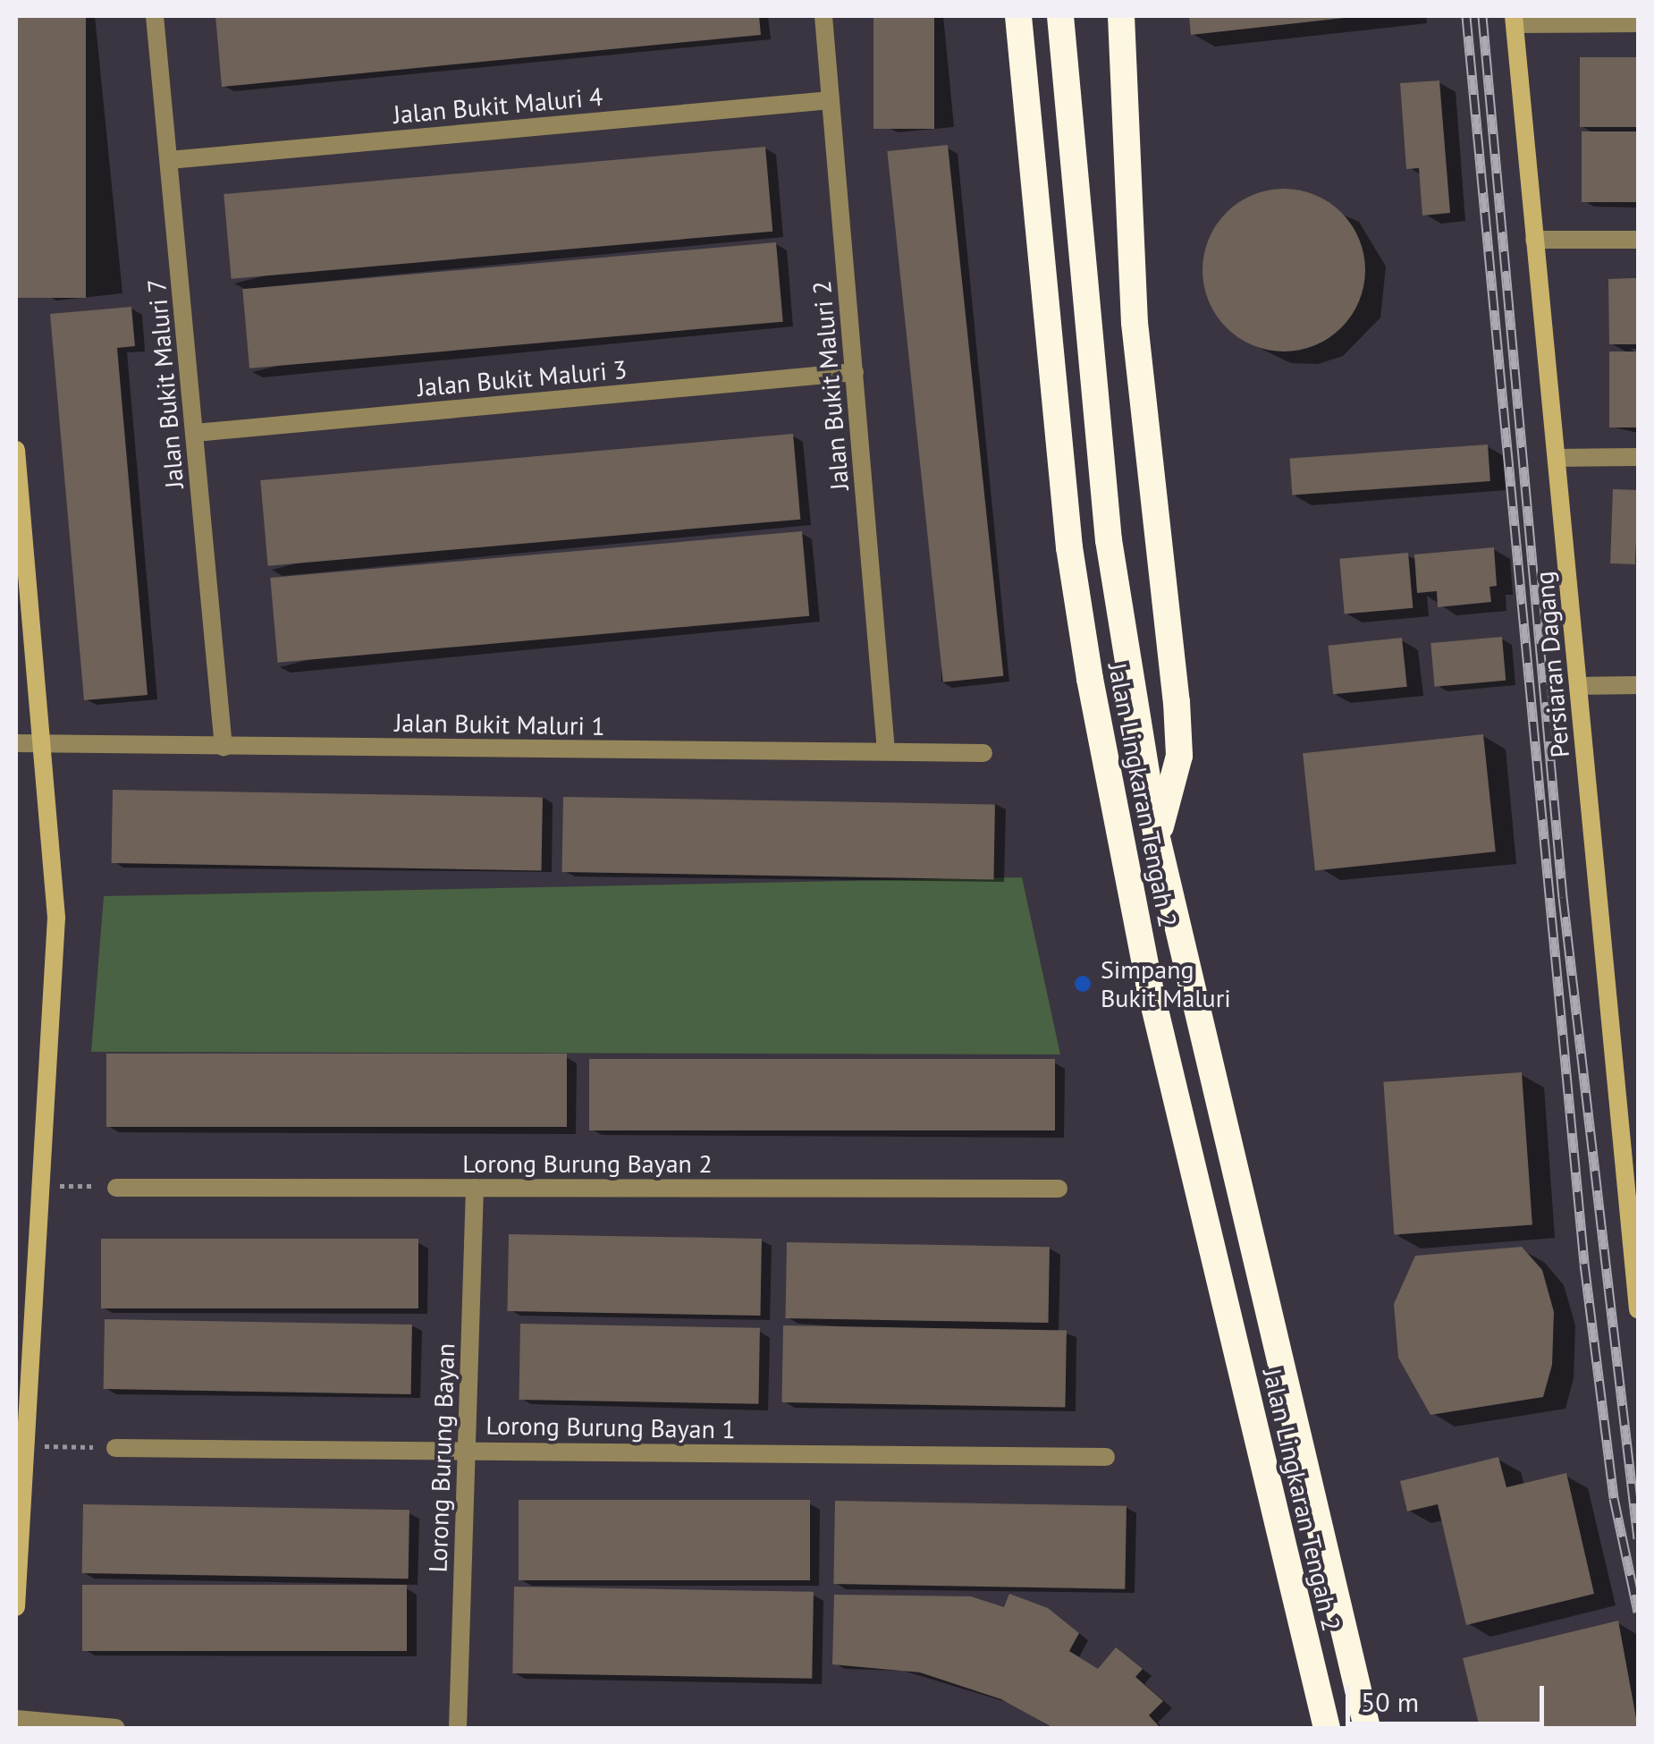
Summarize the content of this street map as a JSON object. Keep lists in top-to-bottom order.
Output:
{
  "streets": {
    "highway": ["Jalan Lingkaran Tengah 2"],
    "main road": ["Persiaran Dagang"],
    "street": [
      "Jalan Bukit Maluri 4",
      "Jalan Bukit Maluri 3",
      "Jalan Bukit Maluri 7",
      "Jalan Bukit Maluri 2",
      "Jalan Bukit Maluri 1",
      "Lorong Burung Bayan 2",
      "Lorong Burung Bayan 1",
      "Lorong Burung Bayan"
    ]
  },
  "crossings": [
    ["Jalan Bukit Maluri 4", "Jalan Bukit Maluri 7"],
    ["Jalan Bukit Maluri 4", "Jalan Bukit Maluri 2"],
    ["Jalan Bukit Maluri 3", "Jalan Bukit Maluri 7"],
    ["Jalan Bukit Maluri 3", "Jalan Bukit Maluri 2"],
    ["Jalan Bukit Maluri 7", "Jalan Bukit Maluri 1"],
    ["Jalan Bukit Maluri 2", "Jalan Bukit Maluri 1"],
    ["Lorong Burung Bayan 2", "Lorong Burung Bayan"],
    ["Lorong Burung Bayan 1", "Lorong Burung Bayan"]
  ],
  "places": ["Simpang Bukit Maluri"],
  "scale_bar": "50 m"
}
